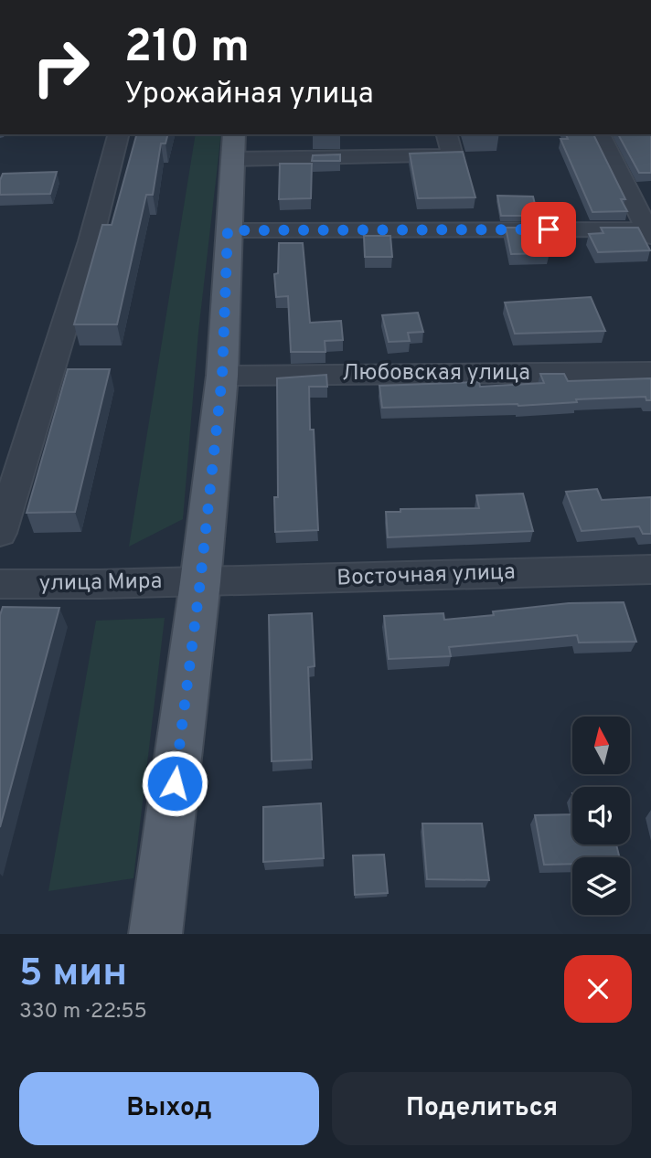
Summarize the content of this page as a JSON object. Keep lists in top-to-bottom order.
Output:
{
  "streets": {
    "street": ["Любовская улица", "Восточная улица", "улица Мира"]
  },
  "crossings": [
    ["Восточная улица", "улица Мира"]
  ],
  "north": "top",
  "page": {
    "turn": ["210 m", "Урожайная улица"],
    "heading": ["5 мин", "330 m · 22:55"],
    "buttons": ["Выход", "Поделиться"]
  }
}
